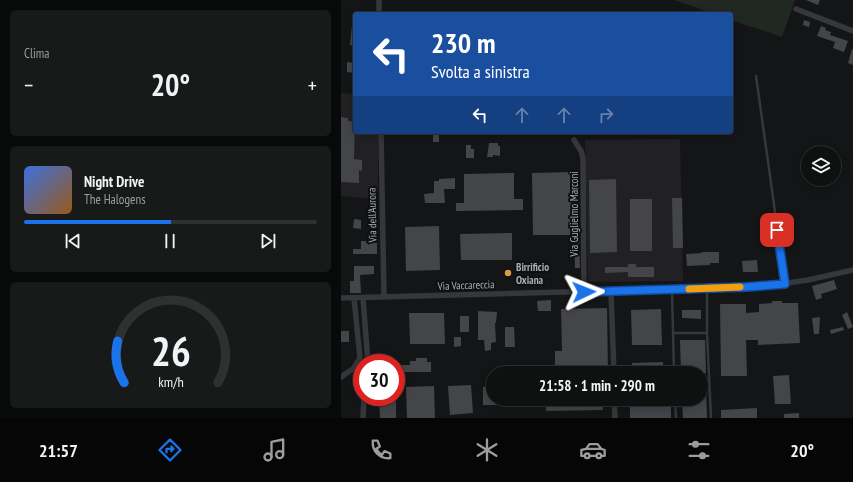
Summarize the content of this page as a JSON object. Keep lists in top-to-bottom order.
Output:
{
  "streets": {
    "street": ["Via Guglielmo Marconi", "Via dell'Aurora", "Via Vaccareccia"]
  },
  "crossings": [
    ["Via Guglielmo Marconi", "Via Vaccareccia"],
    ["Via dell'Aurora", "Via Vaccareccia"]
  ],
  "places": ["Birrificio Oxiana"],
  "page": {
    "tile": "Clima",
    "turn": ["230 m", "Svolta a sinistra"],
    "heat": ["−", "20°", "+"],
    "song": ["Night Drive", "The Halogens"],
    "limit": "30",
    "trip": "21:58 · 1 min · 290 m",
    "tabs": ["21:57", "20°"],
    "gauge": ["26", "km/h"]
  }
}
